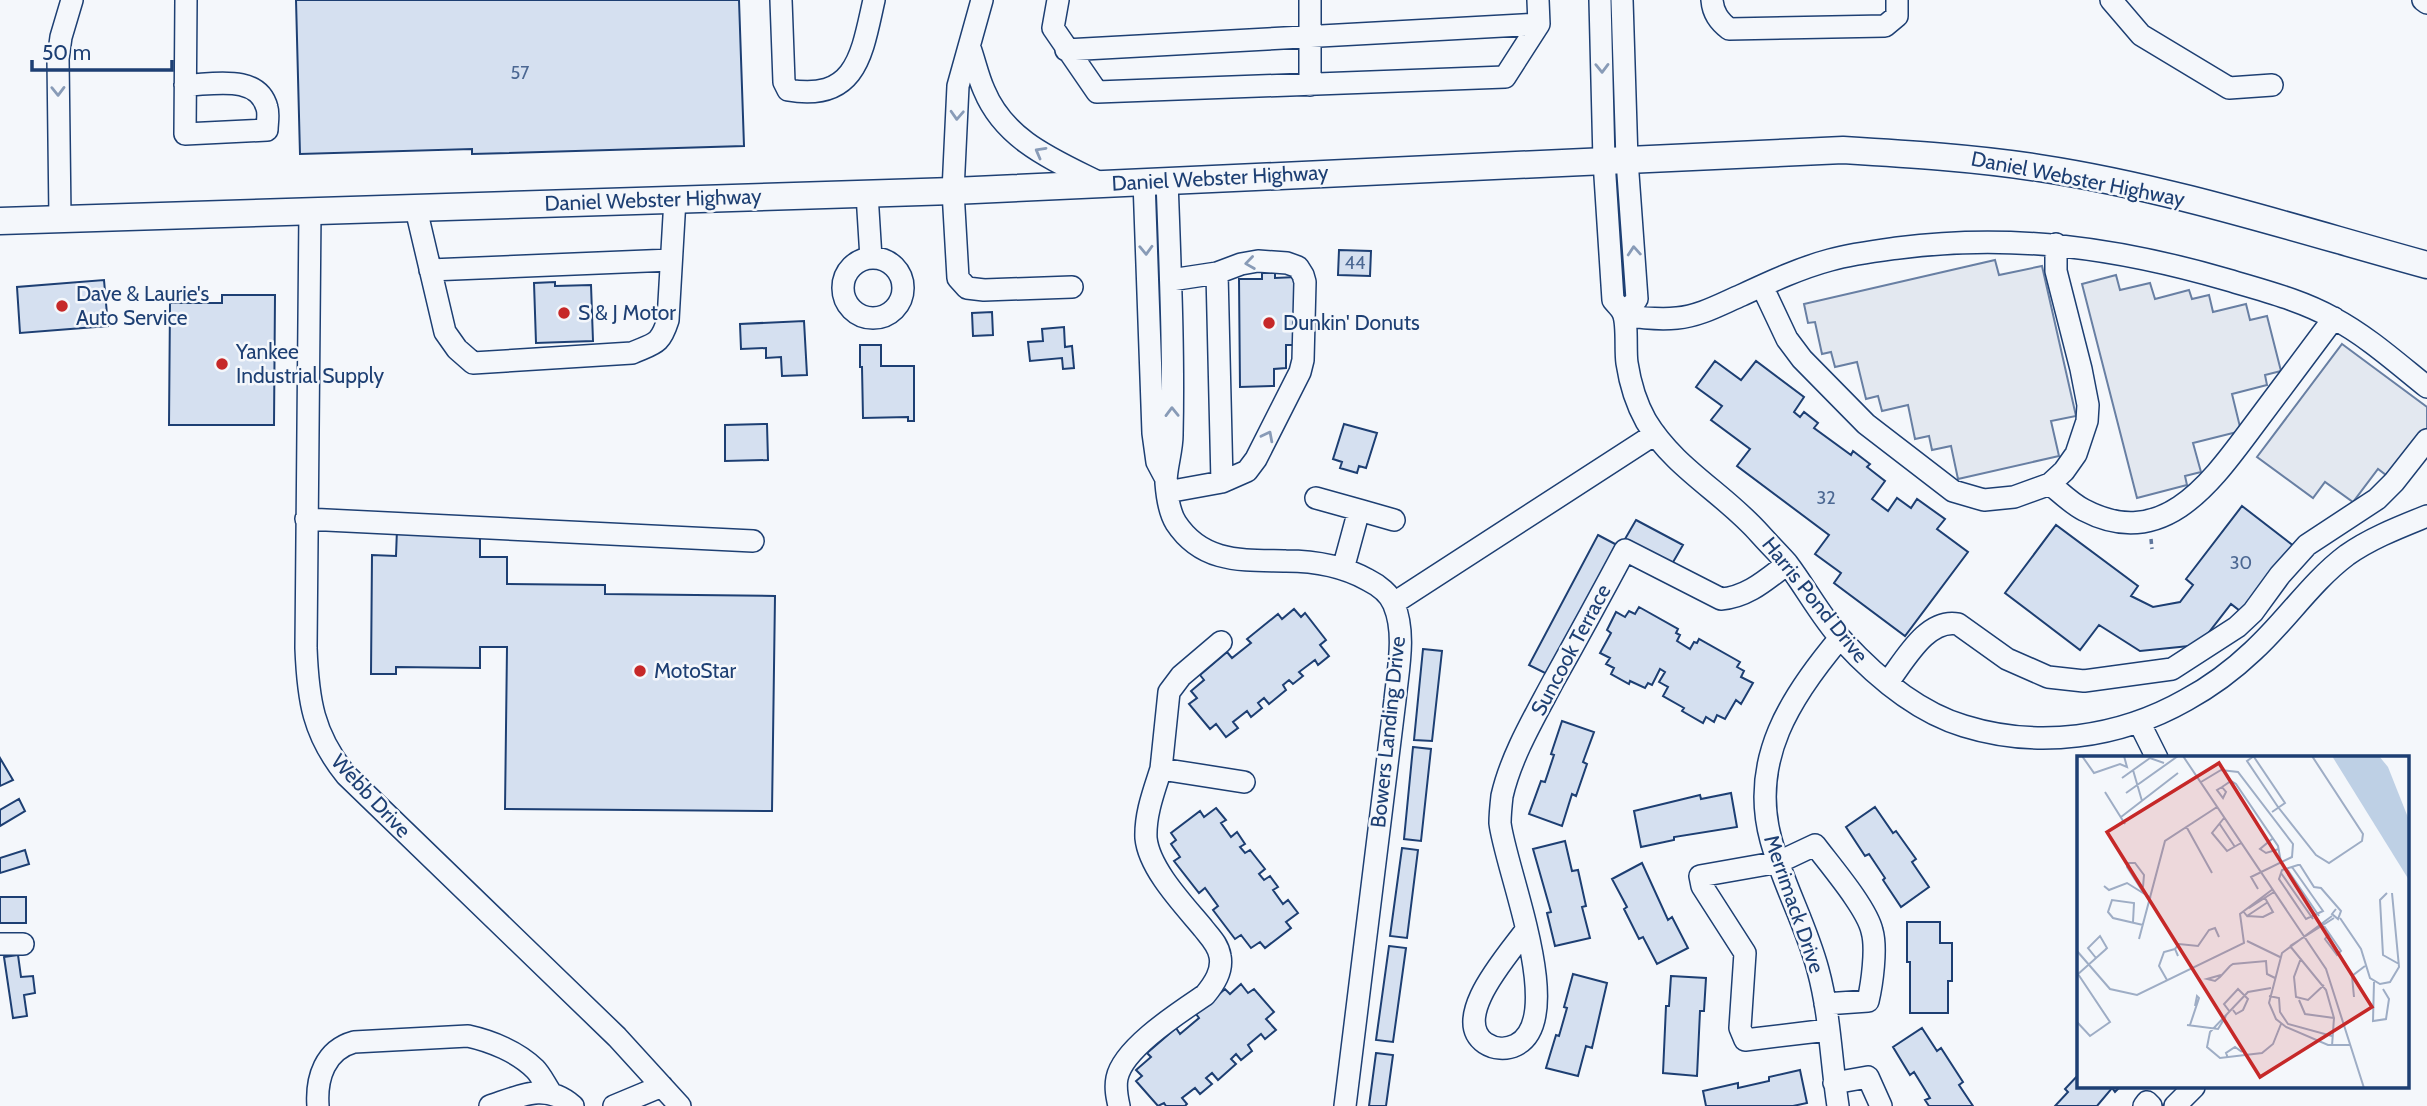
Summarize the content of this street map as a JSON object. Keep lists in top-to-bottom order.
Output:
{
  "streets": {
    "main road": ["Daniel Webster Highway"],
    "street": [
      "Harris Pond Drive",
      "Suncook Terrace",
      "Bowers Landing Drive",
      "Webb Drive",
      "Merrimack Drive"
    ]
  },
  "crossings": [
    ["Daniel Webster Highway", "Harris Pond Drive"],
    ["Daniel Webster Highway", "Webb Drive"],
    ["Harris Pond Drive", "Suncook Terrace"],
    ["Harris Pond Drive", "Merrimack Drive"]
  ],
  "places": [
    "Dave & Laurie's Auto Service",
    "S & J Motor",
    "Dunkin' Donuts",
    "Yankee Industrial Supply",
    "MotoStar"
  ],
  "house_numbers": [
    "57",
    "44",
    "32",
    "30"
  ],
  "scale_bar": "50 m"
}
